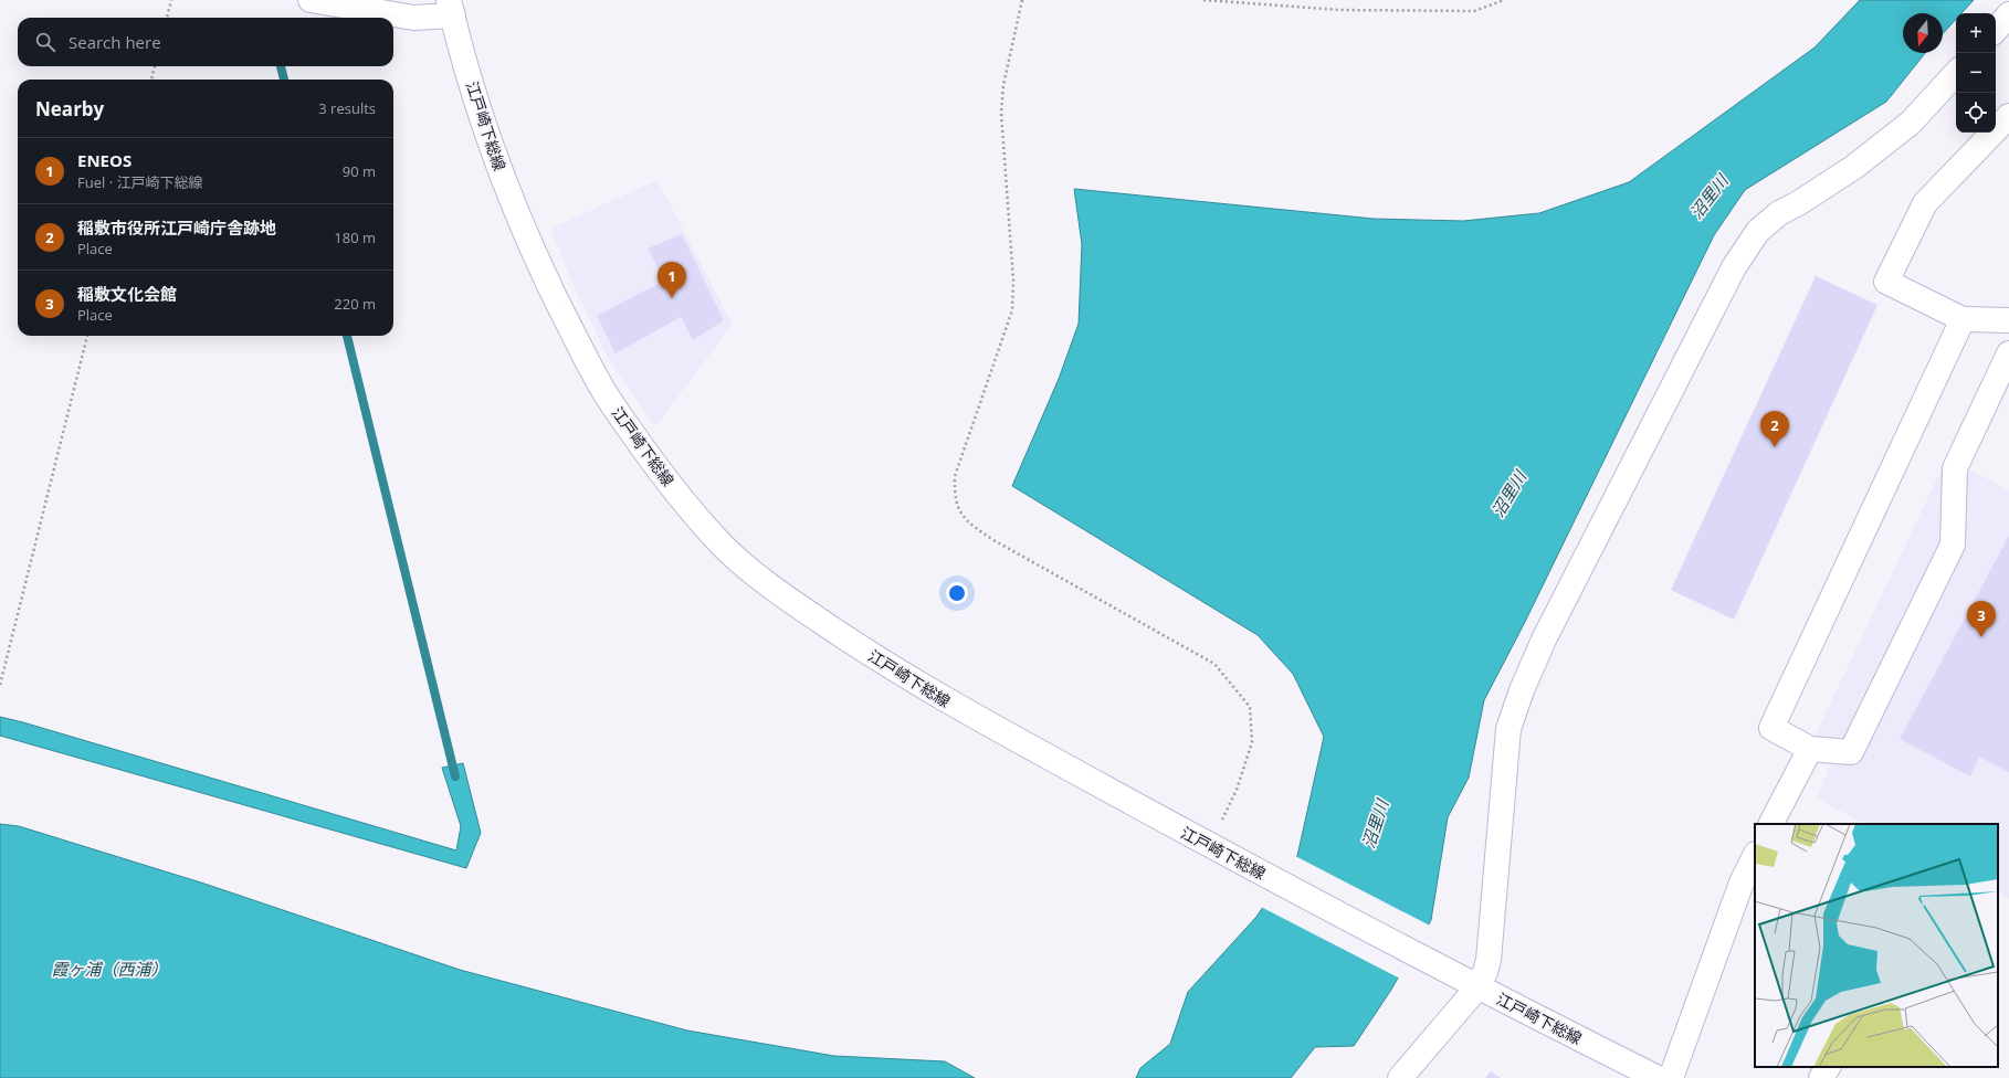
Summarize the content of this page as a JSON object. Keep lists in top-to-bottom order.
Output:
{
  "streets": {
    "street": ["江戸崎下総線"]
  },
  "water": ["沼里川", "霞ヶ浦（西浦）"],
  "north": "bottom",
  "page": {
    "map_buttons": ["+", "−"],
    "search": "Search here",
    "heading": ["Nearby", "3 results"],
    "list": [
      {
        "mark": "1",
        "name": "ENEOS",
        "note": "Fuel · 江戸崎下総線",
        "value": "90 m"
      },
      {
        "mark": "2",
        "name": "稲敷市役所江戸崎庁舎跡地",
        "note": "Place",
        "value": "180 m"
      },
      {
        "mark": "3",
        "name": "稲敷文化会館",
        "note": "Place",
        "value": "220 m"
      }
    ],
    "pins": ["1", "2", "3"]
  }
}
